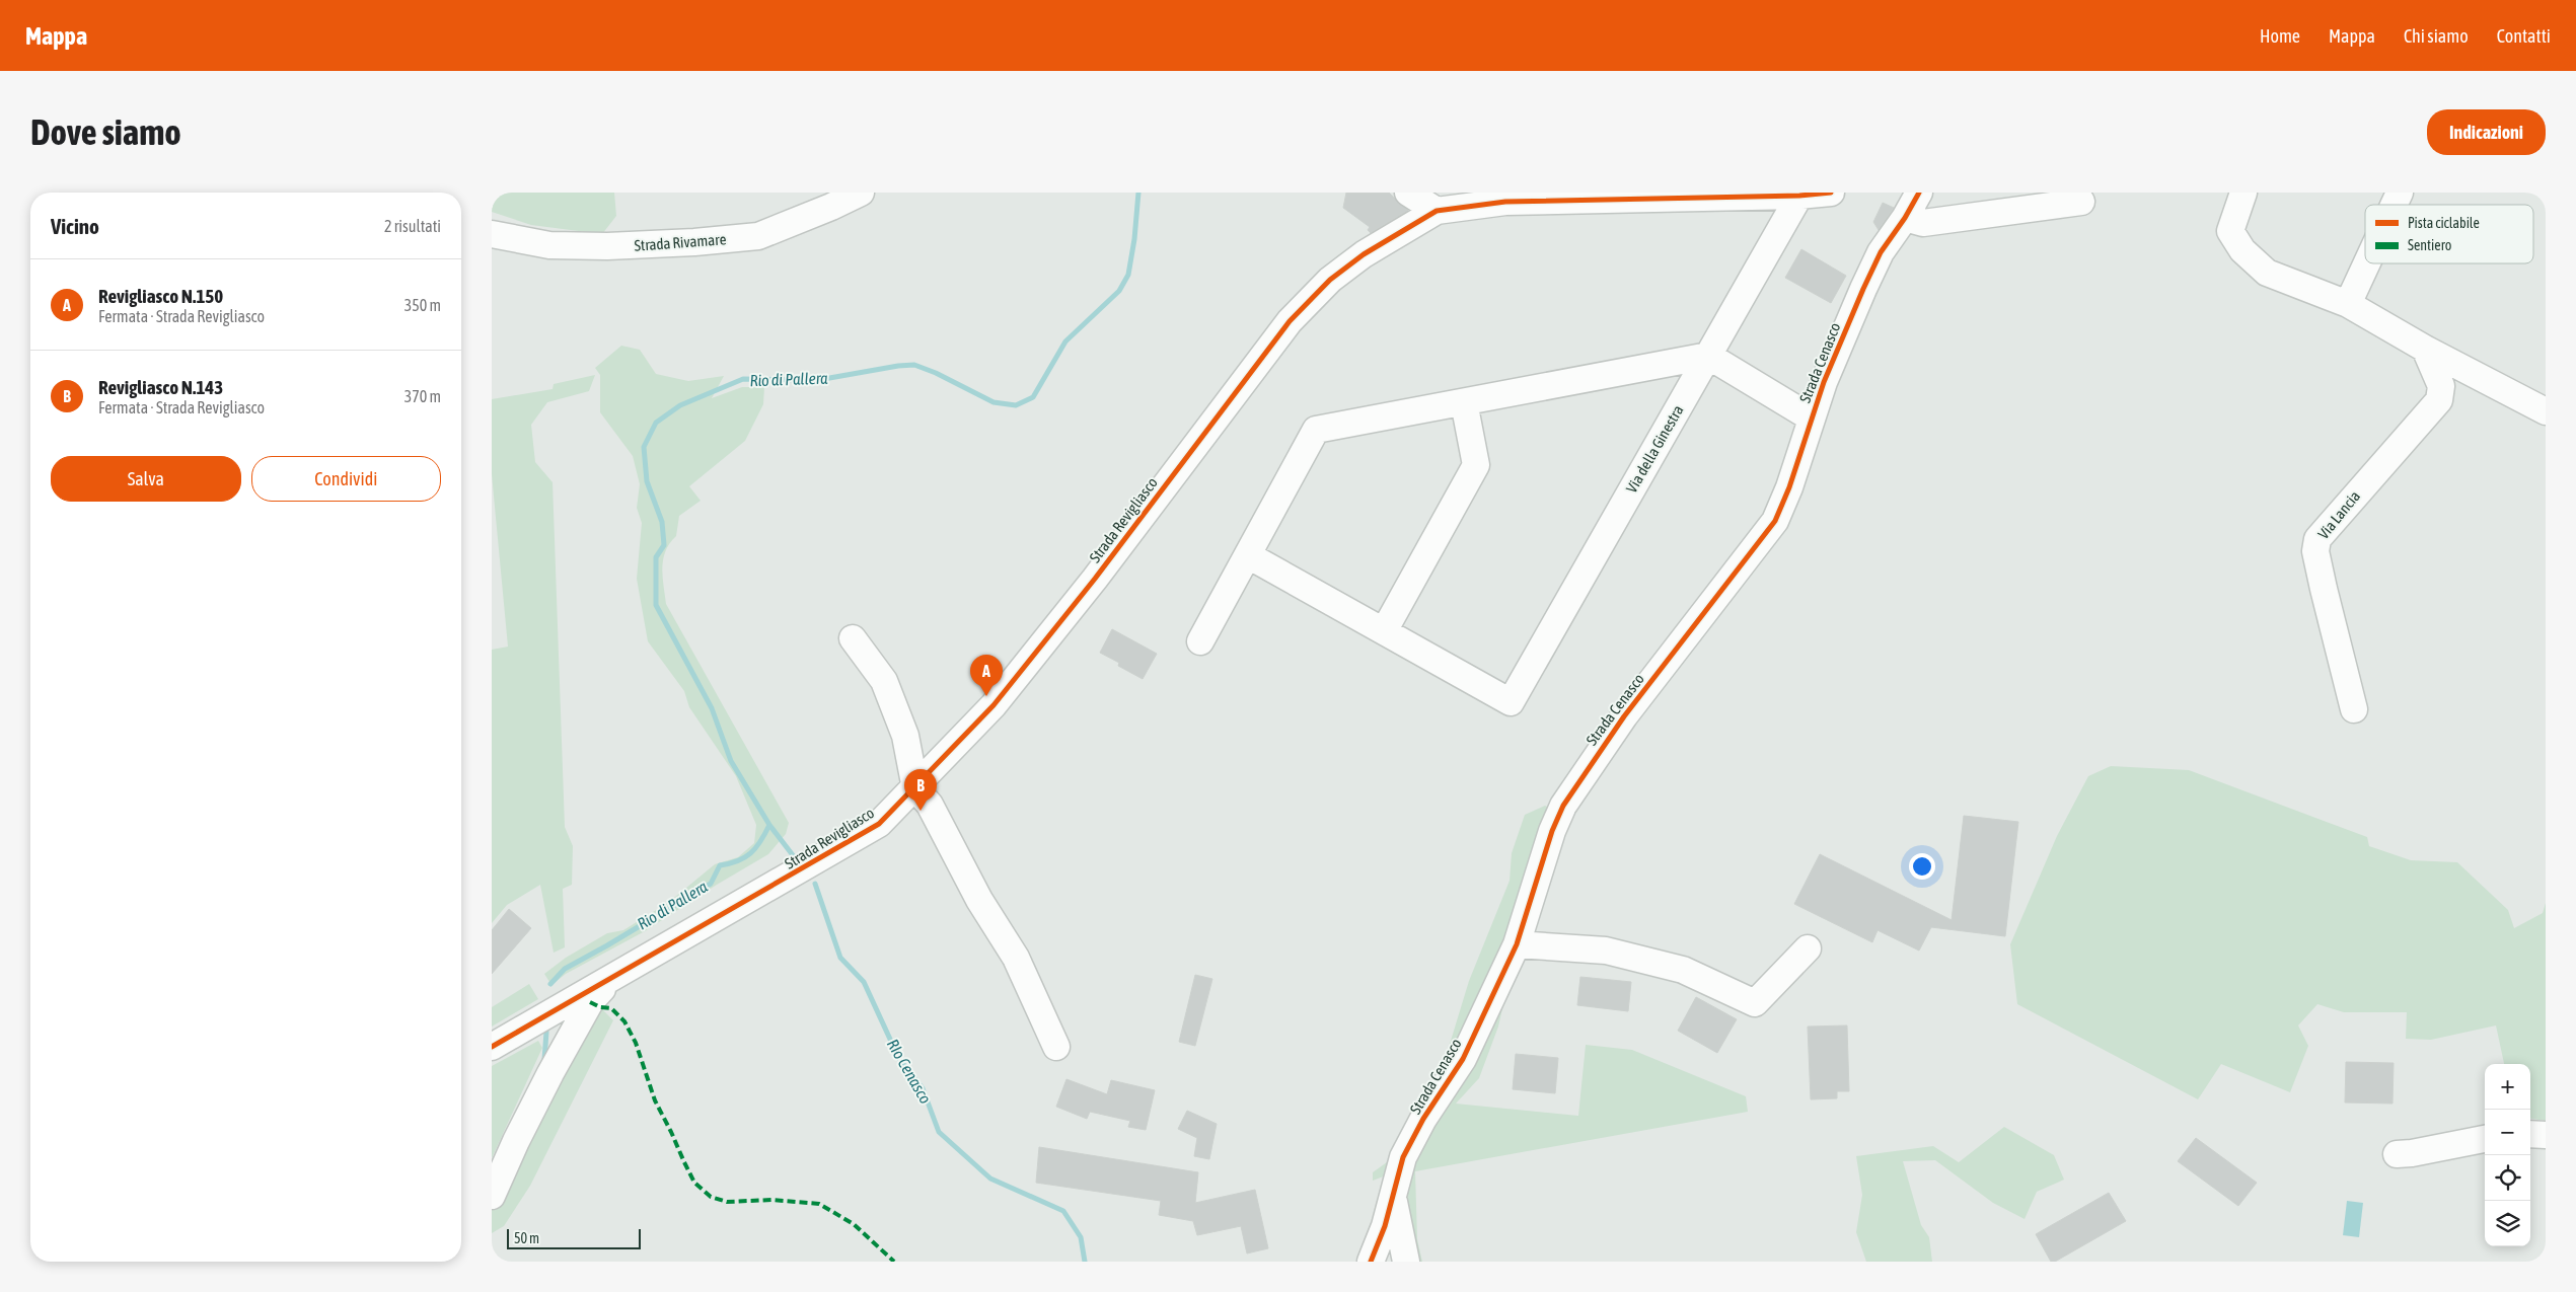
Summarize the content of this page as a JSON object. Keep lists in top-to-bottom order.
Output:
{
  "streets": {
    "street": [
      "Strada Rivamare",
      "Strada Cenasco",
      "Via della Ginestra",
      "Via Lancia",
      "Strada Revigliasco"
    ]
  },
  "crossings": [
    ["Via della Ginestra", "Strada Revigliasco"]
  ],
  "water": ["Rio di Pallera", "RIo Cenasco"],
  "legend": ["Pista ciclabile", "Sentiero"],
  "scale_bar": "50 m",
  "page": {
    "header": "Mappa",
    "nav": [
      "Home",
      "Mappa",
      "Chi siamo",
      "Contatti"
    ],
    "buttons": [
      "Indicazioni",
      ["Salva", "Condividi"]
    ],
    "title": "Dove siamo",
    "heading": ["Vicino", "2 risultati"],
    "list": [
      {
        "mark": "A",
        "name": "Revigliasco N.150",
        "note": "Fermata · Strada Revigliasco",
        "value": "350 m"
      },
      {
        "mark": "B",
        "name": "Revigliasco N.143",
        "note": "Fermata · Strada Revigliasco",
        "value": "370 m"
      }
    ],
    "pins": ["A", "B"],
    "map_buttons": ["+", "−"],
    "scale": "50 m"
  }
}
